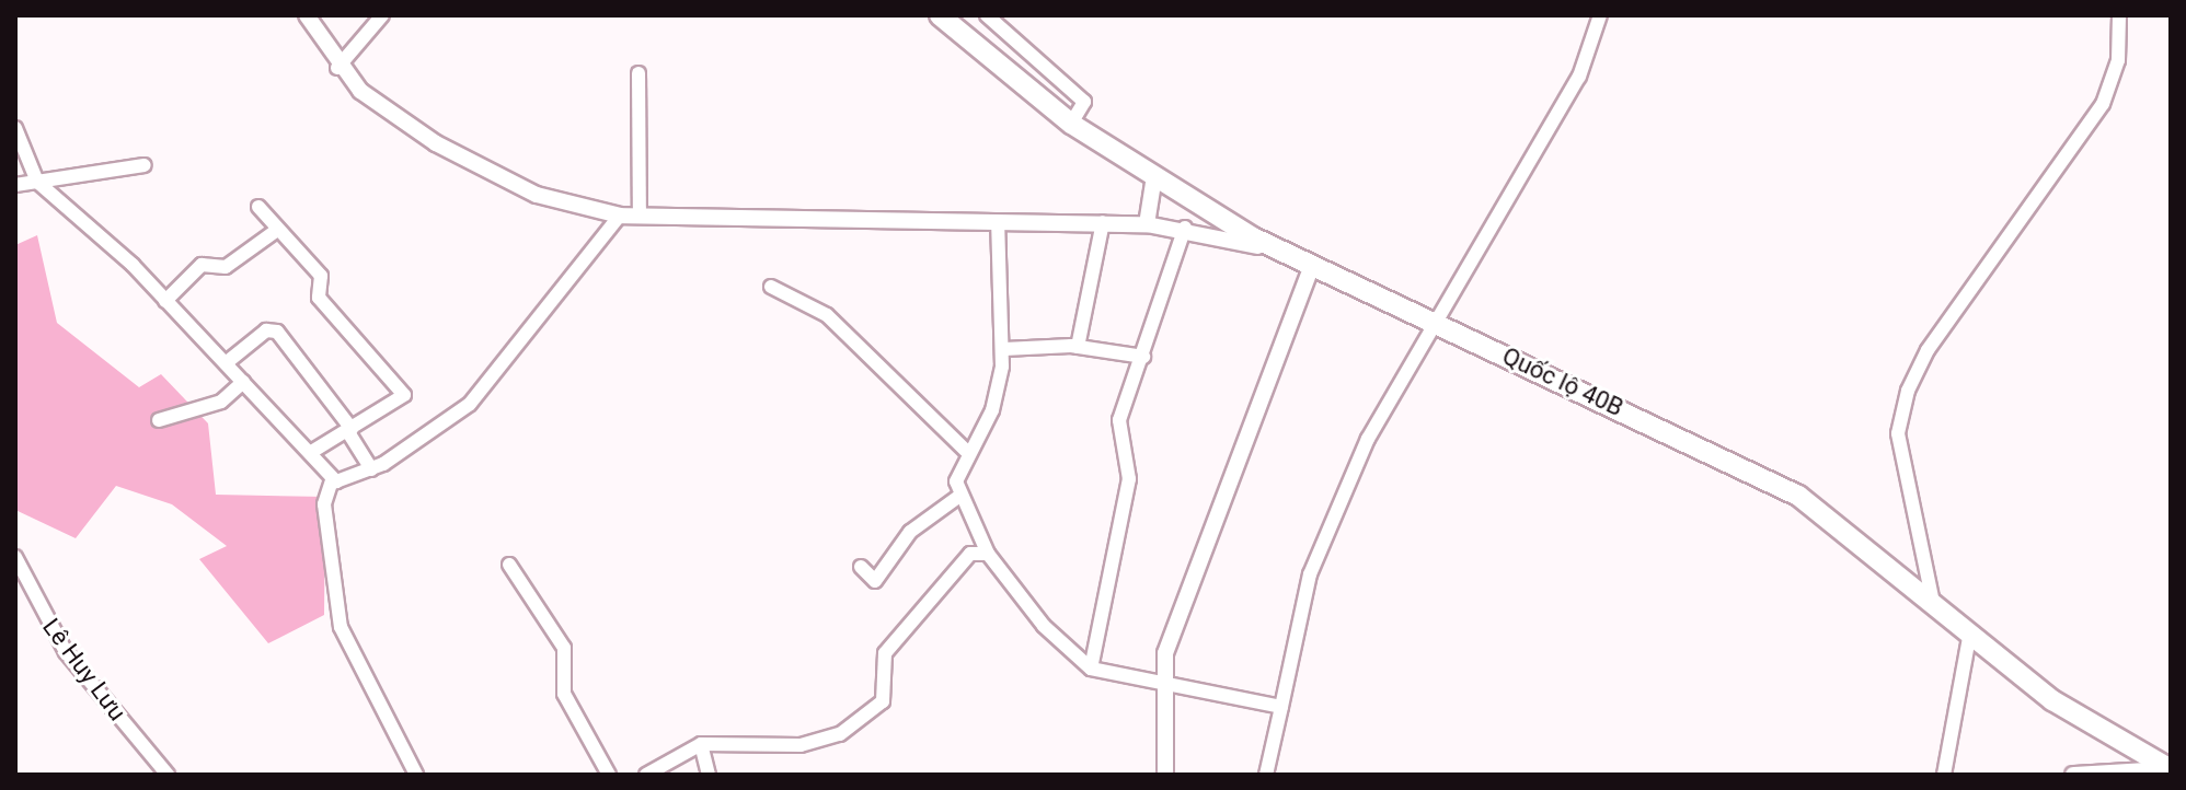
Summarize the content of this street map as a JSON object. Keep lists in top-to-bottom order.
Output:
{
  "streets": {
    "highway": ["Quốc lộ 40B"],
    "street": ["Lê Huy Lưu"]
  }
}
